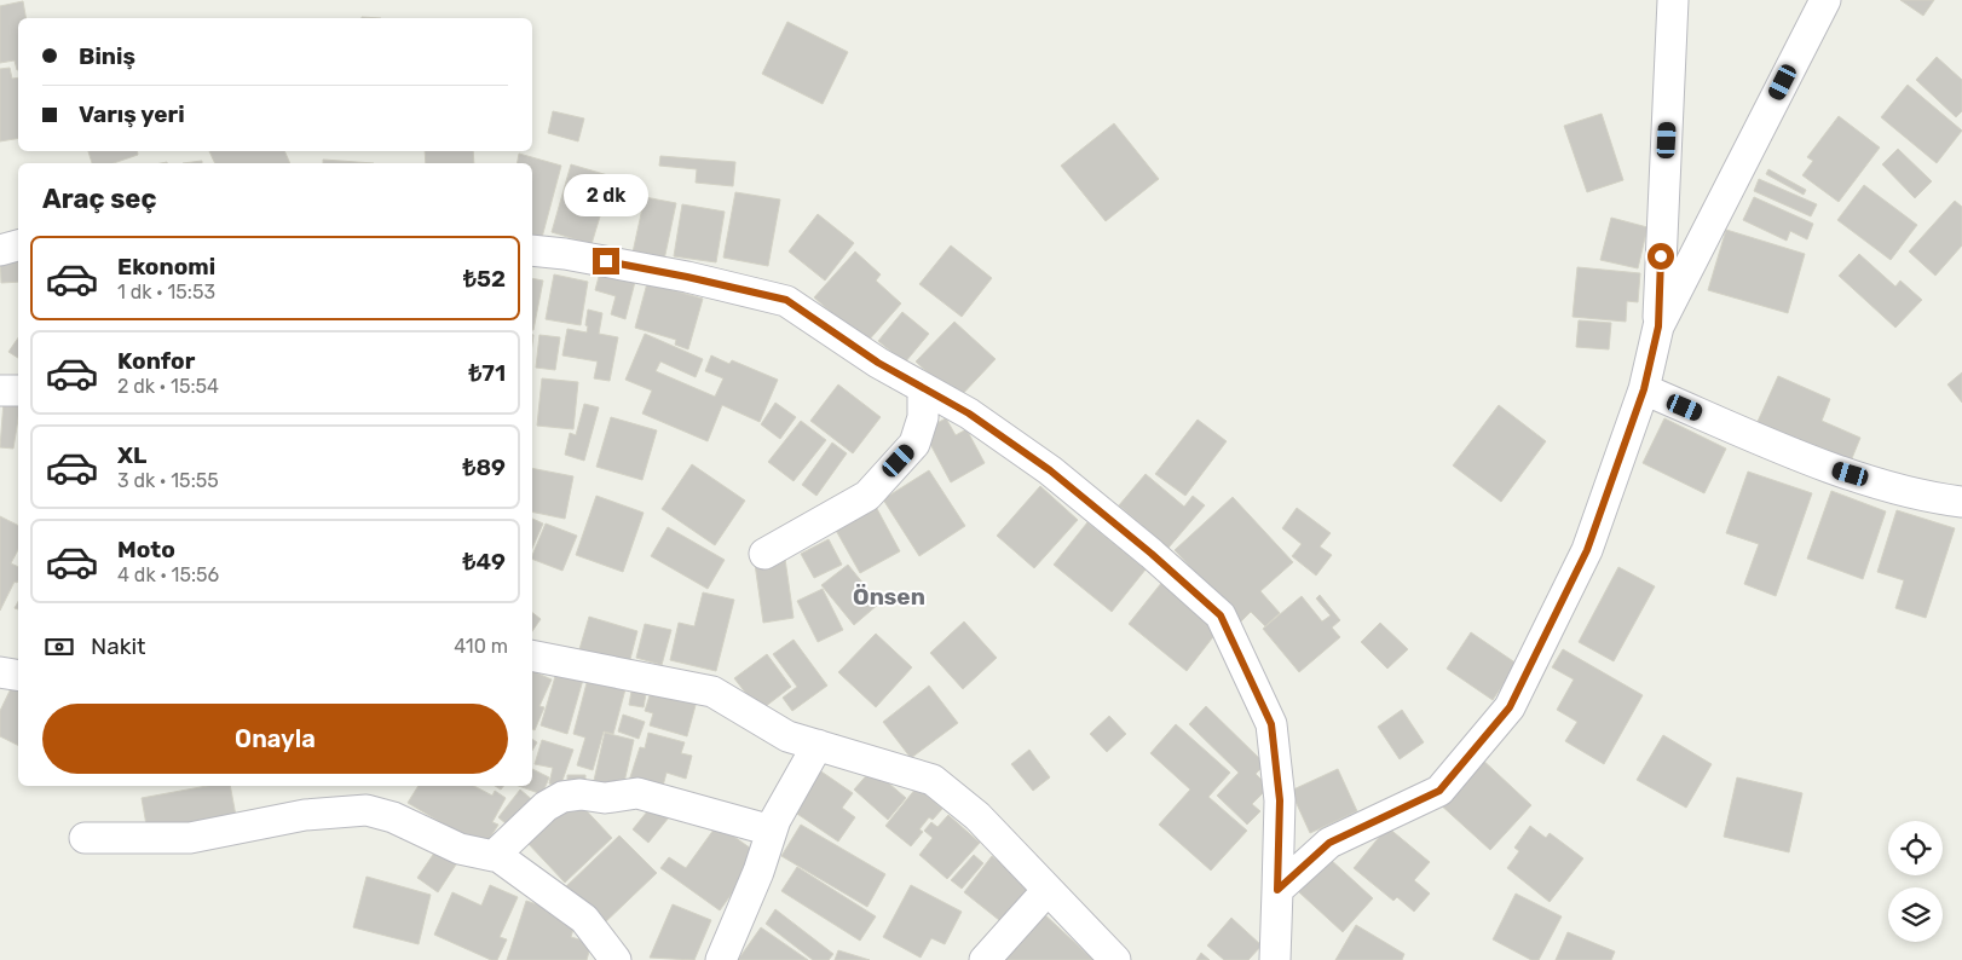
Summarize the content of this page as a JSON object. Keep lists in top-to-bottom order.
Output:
{
  "districts": ["Önsen"],
  "page": {
    "banner": ["Biniş", "Varış yeri"],
    "heading": "Araç seç",
    "bubble": "2 dk",
    "list": [
      {
        "name": "Ekonomi",
        "note": "1 dk · 15:53",
        "value": "₺52"
      },
      {
        "name": "Konfor",
        "note": "2 dk · 15:54",
        "value": "₺71"
      },
      {
        "name": "XL",
        "note": "3 dk · 15:55",
        "value": "₺89"
      },
      {
        "name": "Moto",
        "note": "4 dk · 15:56",
        "value": "₺49"
      }
    ],
    "pay": ["Nakit", "410 m"],
    "buttons": "Onayla"
  }
}
